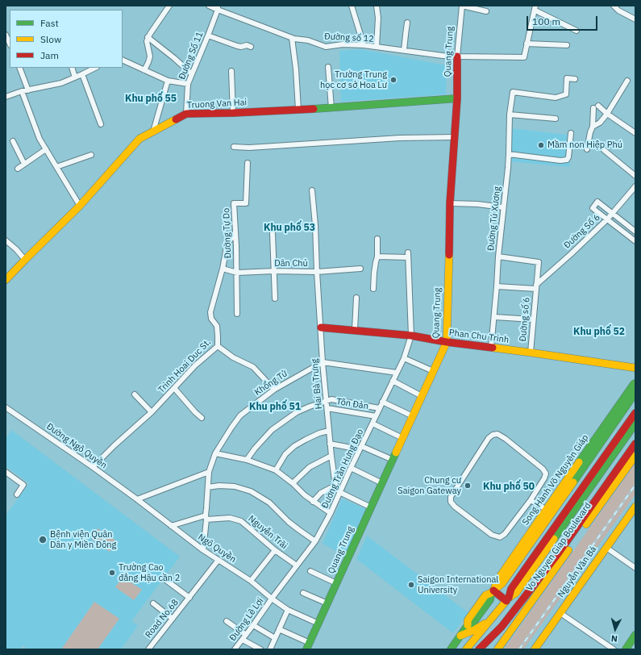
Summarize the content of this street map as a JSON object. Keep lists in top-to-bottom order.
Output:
{
  "streets": {
    "main road": [
      "Quang Trung",
      "Truong Van Hai",
      "Phan Chu Trinh",
      "Song Hành Võ Nguyên Giáp",
      "Vo Nguyen Giap Boulevard",
      "Nguyễn Văn Bá"
    ],
    "street": [
      "Đường số 12",
      "Đường Số 11",
      "Đường Tú Xương",
      "Đường Số 6",
      "Đường Tự Do",
      "Dân Chủ",
      "Đường số 6",
      "Trinh Hoai Duc St.",
      "Khổng Tử",
      "Hai Bà Trưng",
      "Tôn Đản",
      "Đường Ngô Quyền",
      "Đường Trần Hưng Đạo",
      "Nguyễn Trãi",
      "Ngô Quyền",
      "Road No.68",
      "Đường Lê Lợi"
    ]
  },
  "crossings": [
    ["Đường số 12", "Quang Trung"],
    ["Đường số 12", "Đường Số 11"],
    ["Quang Trung", "Truong Van Hai"],
    ["Quang Trung", "Phan Chu Trinh"],
    ["Quang Trung", "Ngô Quyền"],
    ["Đường Số 11", "Truong Van Hai"],
    ["Đường Tú Xương", "Đường Số 6"],
    ["Đường Tú Xương", "Đường số 6"],
    ["Đường Tú Xương", "Phan Chu Trinh"],
    ["Đường Số 6", "Đường số 6"],
    ["Đường Tự Do", "Dân Chủ"],
    ["Đường Tự Do", "Trinh Hoai Duc St."],
    ["Dân Chủ", "Trinh Hoai Duc St."],
    ["Dân Chủ", "Hai Bà Trưng"],
    ["Đường số 6", "Phan Chu Trinh"],
    ["Phan Chu Trinh", "Hai Bà Trưng"],
    ["Phan Chu Trinh", "Đường Trần Hưng Đạo"],
    ["Trinh Hoai Duc St.", "Đường Ngô Quyền"],
    ["Khổng Tử", "Hai Bà Trưng"],
    ["Khổng Tử", "Nguyễn Trãi"],
    ["Khổng Tử", "Ngô Quyền"],
    ["Hai Bà Trưng", "Tôn Đản"],
    ["Hai Bà Trưng", "Đường Trần Hưng Đạo"],
    ["Tôn Đản", "Đường Trần Hưng Đạo"],
    ["Đường Ngô Quyền", "Ngô Quyền"],
    ["Đường Trần Hưng Đạo", "Nguyễn Trãi"],
    ["Đường Trần Hưng Đạo", "Ngô Quyền"],
    ["Đường Trần Hưng Đạo", "Đường Lê Lợi"],
    ["Nguyễn Trãi", "Ngô Quyền"],
    ["Ngô Quyền", "Road No.68"],
    ["Ngô Quyền", "Đường Lê Lợi"]
  ],
  "districts": [
    "Khu phố 55",
    "Khu phố 53",
    "Khu phố 52",
    "Khu phố 51",
    "Khu phố 50"
  ],
  "places": [
    "Trường Trung học cơ sở Hoa Lư",
    "Mầm non Hiệp Phú",
    "Chung cư Saigon Gateway",
    "Bệnh viện Quân Dân y Miền Đông",
    "Trường Cao đẳng Hậu cần 2",
    "Saigon International University"
  ],
  "legend": ["Fast", "Slow", "Jam"],
  "scale_bar": "100 m",
  "north": "bottom"
}
